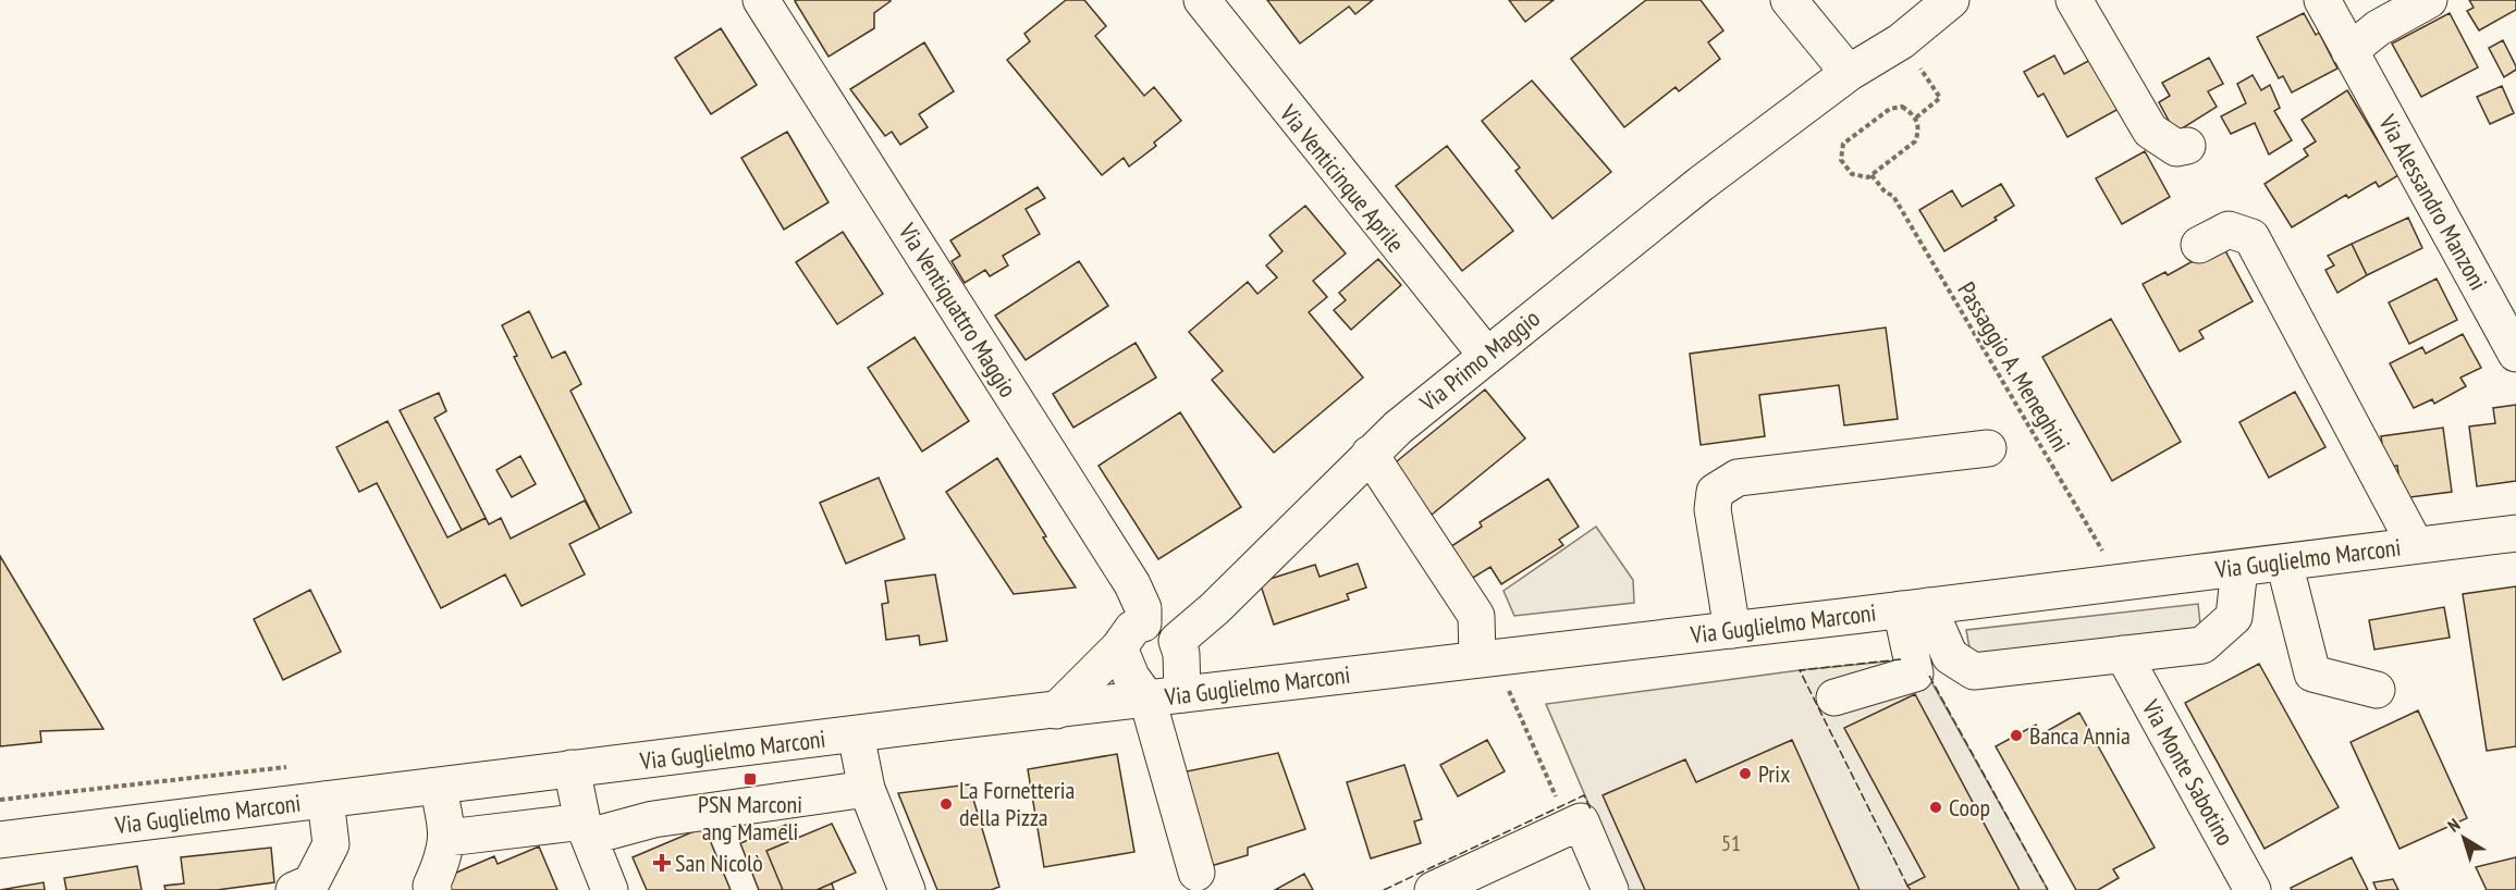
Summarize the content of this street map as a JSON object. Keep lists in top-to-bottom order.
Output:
{
  "streets": {
    "street": [
      "Via Venticinque Aprile",
      "Via Alessandro Manzoni",
      "Via Ventiquattro Maggio",
      "Via Primo Maggio",
      "Via Guglielmo Marconi",
      "Via Monte Sabotino"
    ],
    "path": ["Passaggio A. Meneghini"]
  },
  "crossings": [
    ["Via Venticinque Aprile", "Via Primo Maggio"],
    ["Via Ventiquattro Maggio", "Via Guglielmo Marconi"],
    ["Passaggio A. Meneghini", "Via Guglielmo Marconi"]
  ],
  "places": {
    "other": [
      "Banca Annia",
      "Prix",
      "La Fornetteria della Pizza",
      "Coop"
    ],
    "transit": ["PSN Marconi ang Mameli"],
    "health": ["San Nicolò"]
  },
  "house_numbers": ["51"],
  "north": "top left"
}
